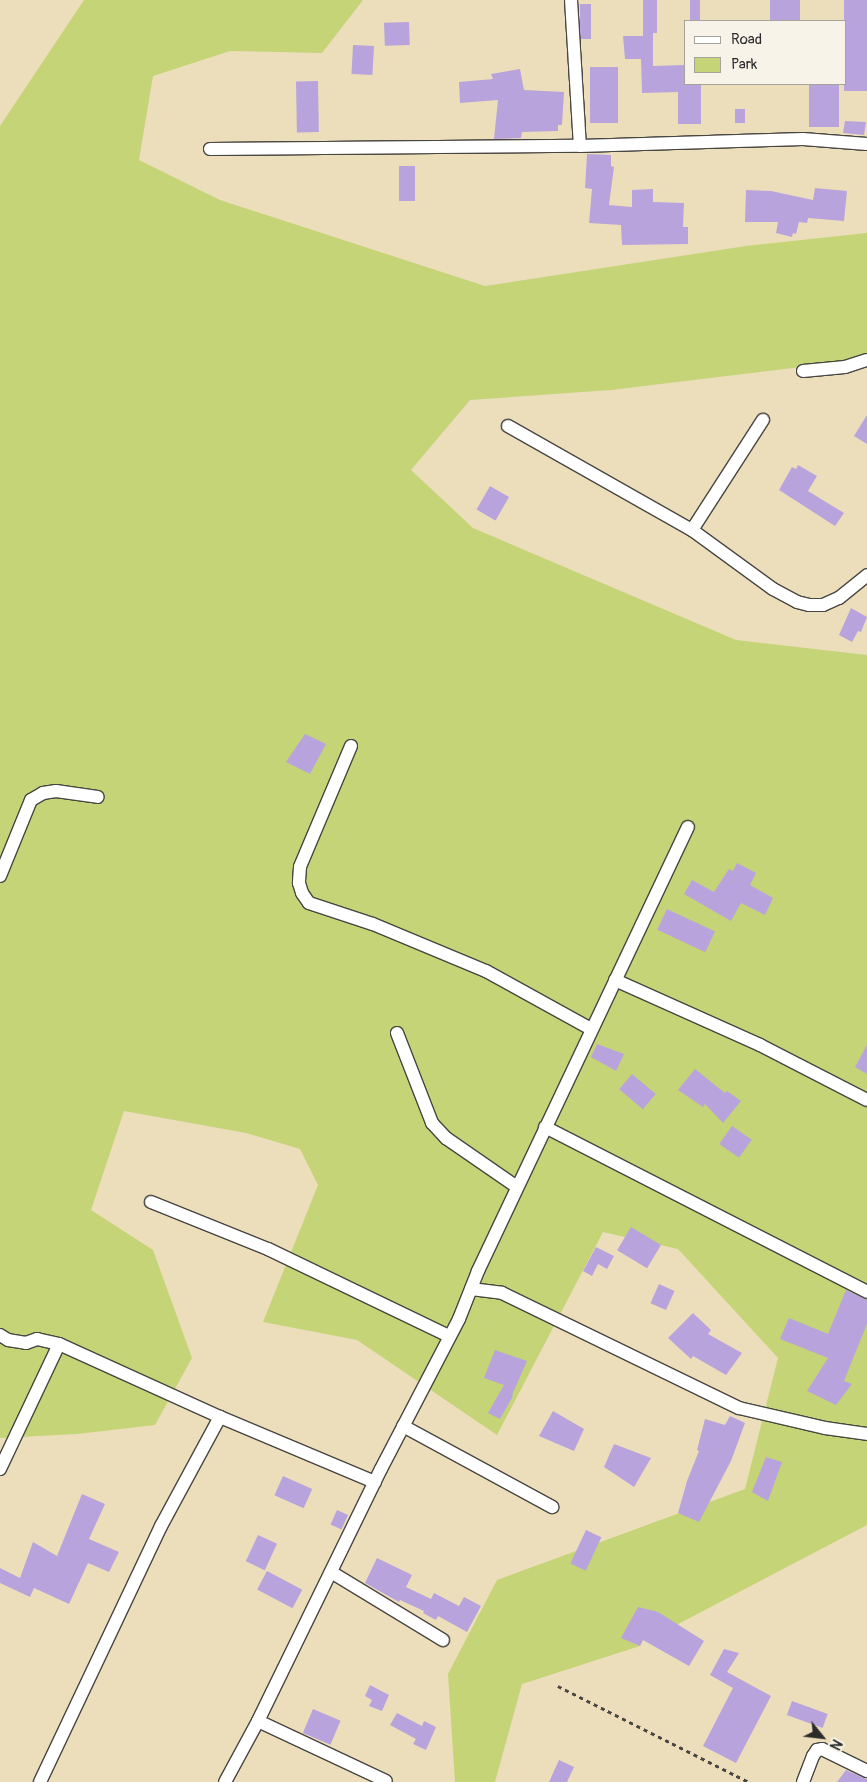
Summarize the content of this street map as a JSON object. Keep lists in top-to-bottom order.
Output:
{
  "legend": ["Road", "Park"],
  "north": "bottom right"
}
